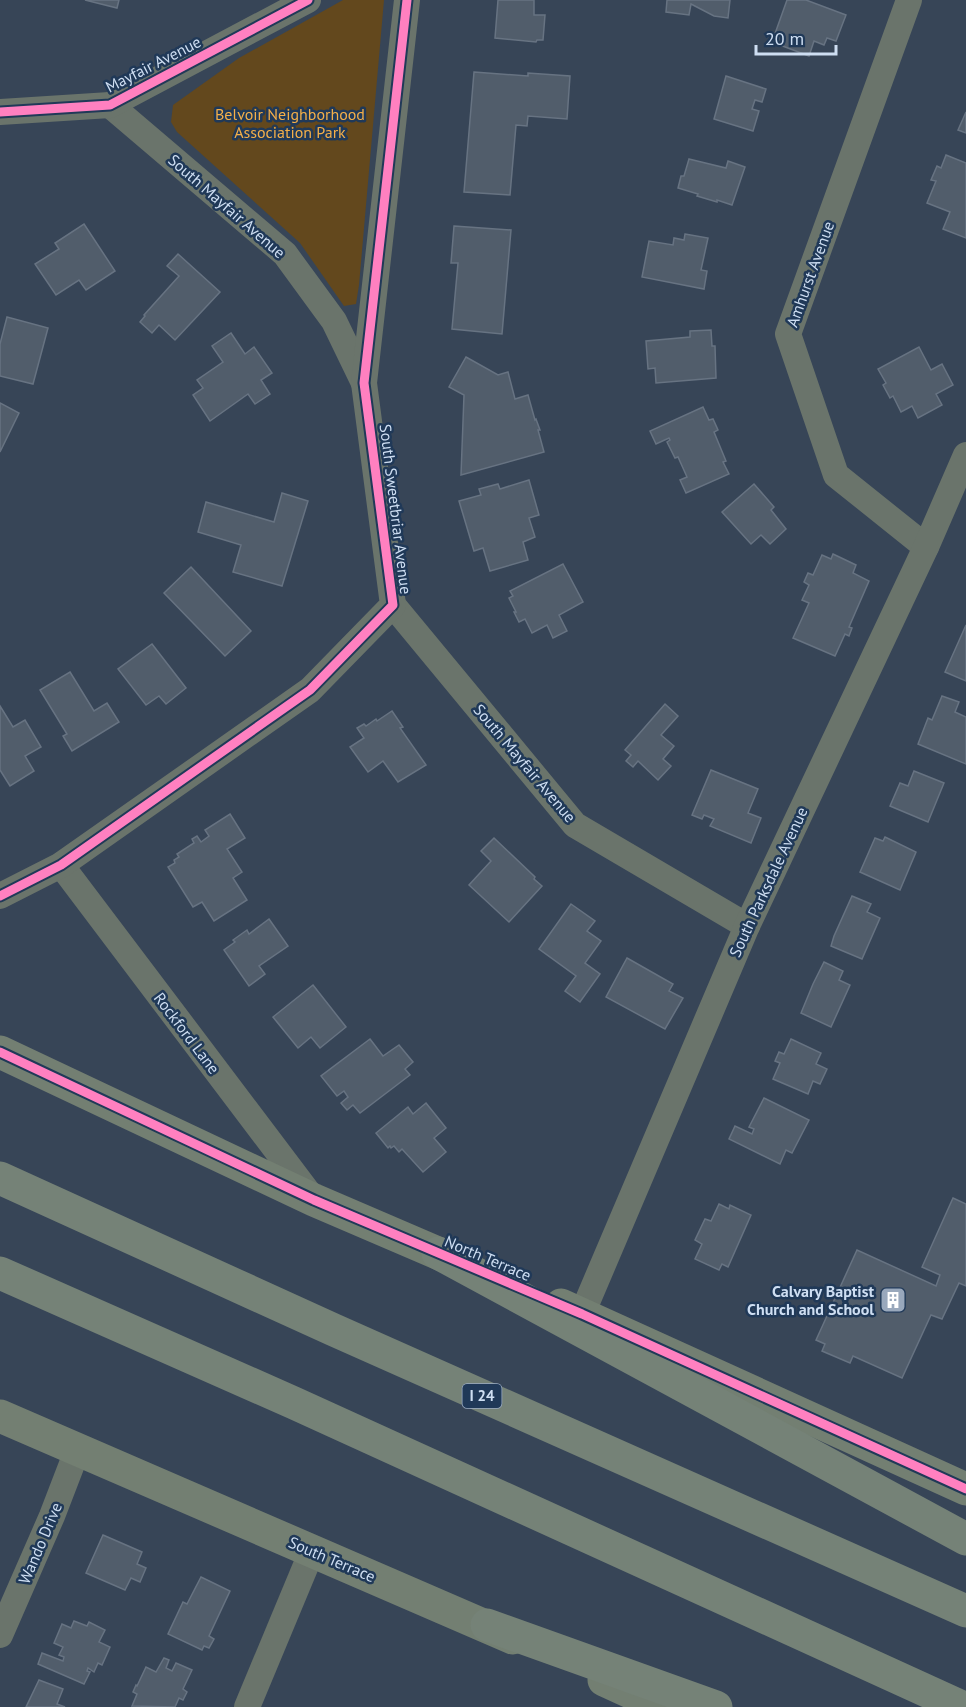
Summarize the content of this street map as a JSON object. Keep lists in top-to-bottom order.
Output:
{
  "streets": {
    "highway": ["I 24"],
    "street": [
      "Mayfair Avenue",
      "South Mayfair Avenue",
      "Amhurst Avenue",
      "South Sweetbriar Avenue",
      "South Parksdale Avenue",
      "Rockford Lane",
      "North Terrace",
      "Wando Drive",
      "South Terrace"
    ]
  },
  "crossings": [
    ["Mayfair Avenue", "South Mayfair Avenue"],
    ["South Mayfair Avenue", "South Sweetbriar Avenue"],
    ["South Mayfair Avenue", "South Parksdale Avenue"],
    ["Amhurst Avenue", "South Parksdale Avenue"],
    ["South Sweetbriar Avenue", "Rockford Lane"],
    ["South Parksdale Avenue", "North Terrace"],
    ["Rockford Lane", "North Terrace"],
    ["Wando Drive", "South Terrace"]
  ],
  "parks": ["Belvoir Neighborhood Association Park"],
  "places": {
    "building": ["Calvary Baptist Church and School"]
  },
  "scale_bar": "20 m"
}
